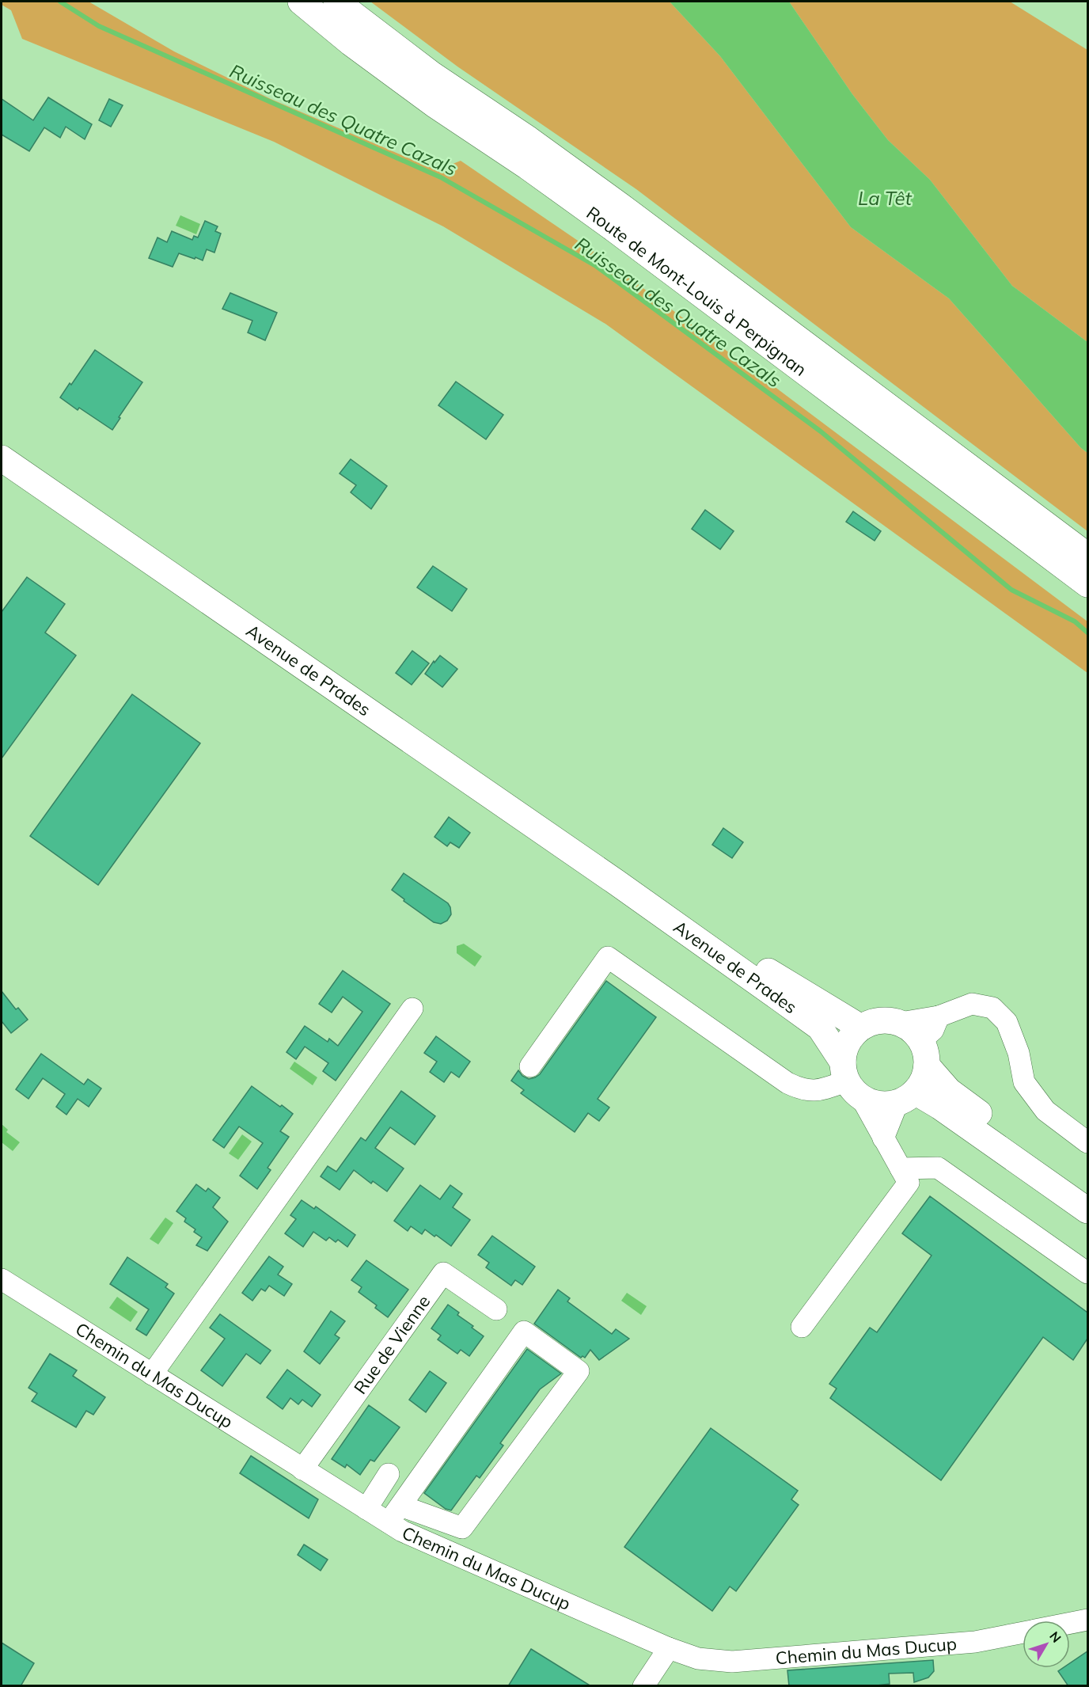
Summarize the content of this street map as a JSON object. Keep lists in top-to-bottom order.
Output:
{
  "streets": {
    "main road": ["Route de Mont-Louis à Perpignan", "Avenue de Prades"],
    "street": ["Rue de Vienne", "Chemin du Mas Ducup"]
  },
  "crossings": [
    ["Rue de Vienne", "Chemin du Mas Ducup"]
  ],
  "water": ["Ruisseau des Quatre Cazals", "La Têt"],
  "north": "top right"
}
